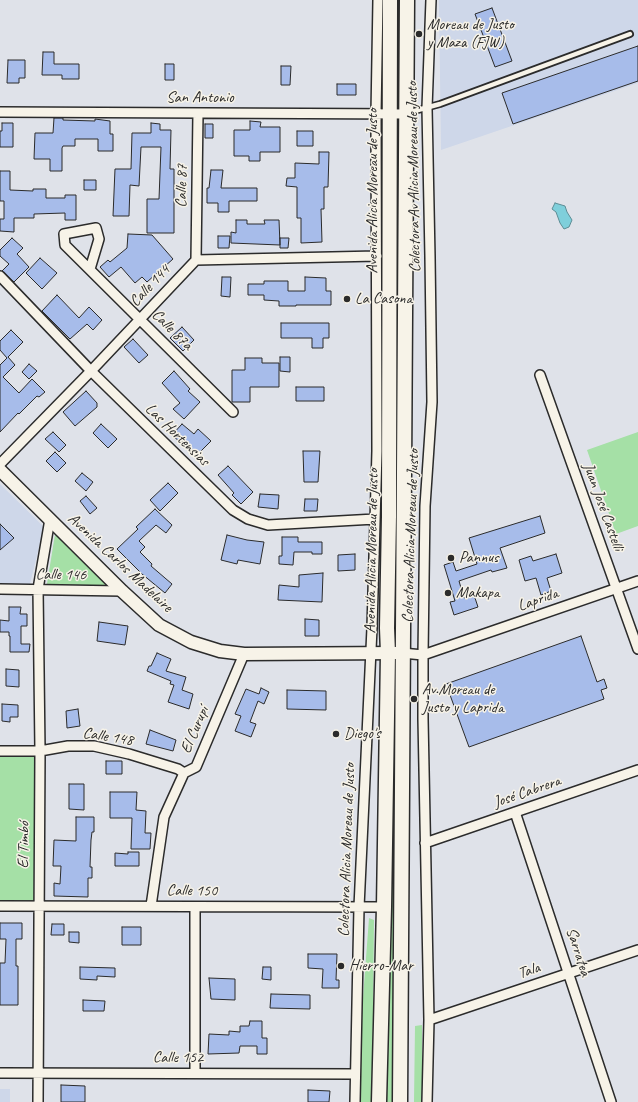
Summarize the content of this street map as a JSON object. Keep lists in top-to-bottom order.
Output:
{
  "streets": {
    "main road": ["Avenida Alicia Moreau de Justo", "Avenida Carlos Madelaire"],
    "street": [
      "San Antonio",
      "Colectora Av Alicia Moreau de Justo",
      "Calle 87",
      "Calle 144",
      "Calle 87a",
      "Las Hortensias",
      "Juan José Castelli",
      "Colectora Alicia Moreau de Justo",
      "Calle 146",
      "Laprida",
      "El Curupí",
      "Calle 148",
      "José Cabrera",
      "El Timbó",
      "Calle 150",
      "Sarratea",
      "Tala",
      "Calle 152"
    ]
  },
  "crossings": [
    ["San Antonio", "Calle 87"],
    ["San Antonio", "Avenida Alicia Moreau de Justo"],
    ["San Antonio", "Colectora Alicia Moreau de Justo"],
    ["Colectora Av Alicia Moreau de Justo", "Colectora Alicia Moreau de Justo"],
    ["Calle 87", "Calle 144"],
    ["Avenida Alicia Moreau de Justo", "Avenida Carlos Madelaire"],
    ["Avenida Alicia Moreau de Justo", "Laprida"],
    ["Avenida Alicia Moreau de Justo", "Calle 150"],
    ["Calle 144", "Calle 87a"],
    ["Calle 144", "Las Hortensias"],
    ["Las Hortensias", "Colectora Alicia Moreau de Justo"],
    ["Juan José Castelli", "Laprida"],
    ["Colectora Alicia Moreau de Justo", "Avenida Carlos Madelaire"],
    ["Colectora Alicia Moreau de Justo", "Laprida"],
    ["Colectora Alicia Moreau de Justo", "José Cabrera"],
    ["Colectora Alicia Moreau de Justo", "Calle 150"],
    ["Colectora Alicia Moreau de Justo", "Tala"],
    ["Colectora Alicia Moreau de Justo", "Calle 152"],
    ["Avenida Carlos Madelaire", "Calle 146"],
    ["Avenida Carlos Madelaire", "Laprida"],
    ["Avenida Carlos Madelaire", "El Curupí"],
    ["Calle 146", "El Timbó"],
    ["El Curupí", "Calle 148"],
    ["El Curupí", "Calle 150"],
    ["Calle 148", "El Timbó"],
    ["José Cabrera", "Sarratea"],
    ["El Timbó", "Calle 150"],
    ["El Timbó", "Calle 152"],
    ["Sarratea", "Tala"]
  ],
  "places": [
    "Moreau de Justo y Maza (FJW)",
    "La Casona",
    "Pannus",
    "Makapa",
    "Av.Moreau de Justo y Laprida",
    "Diego's",
    "Hierro-Mar"
  ]
}
